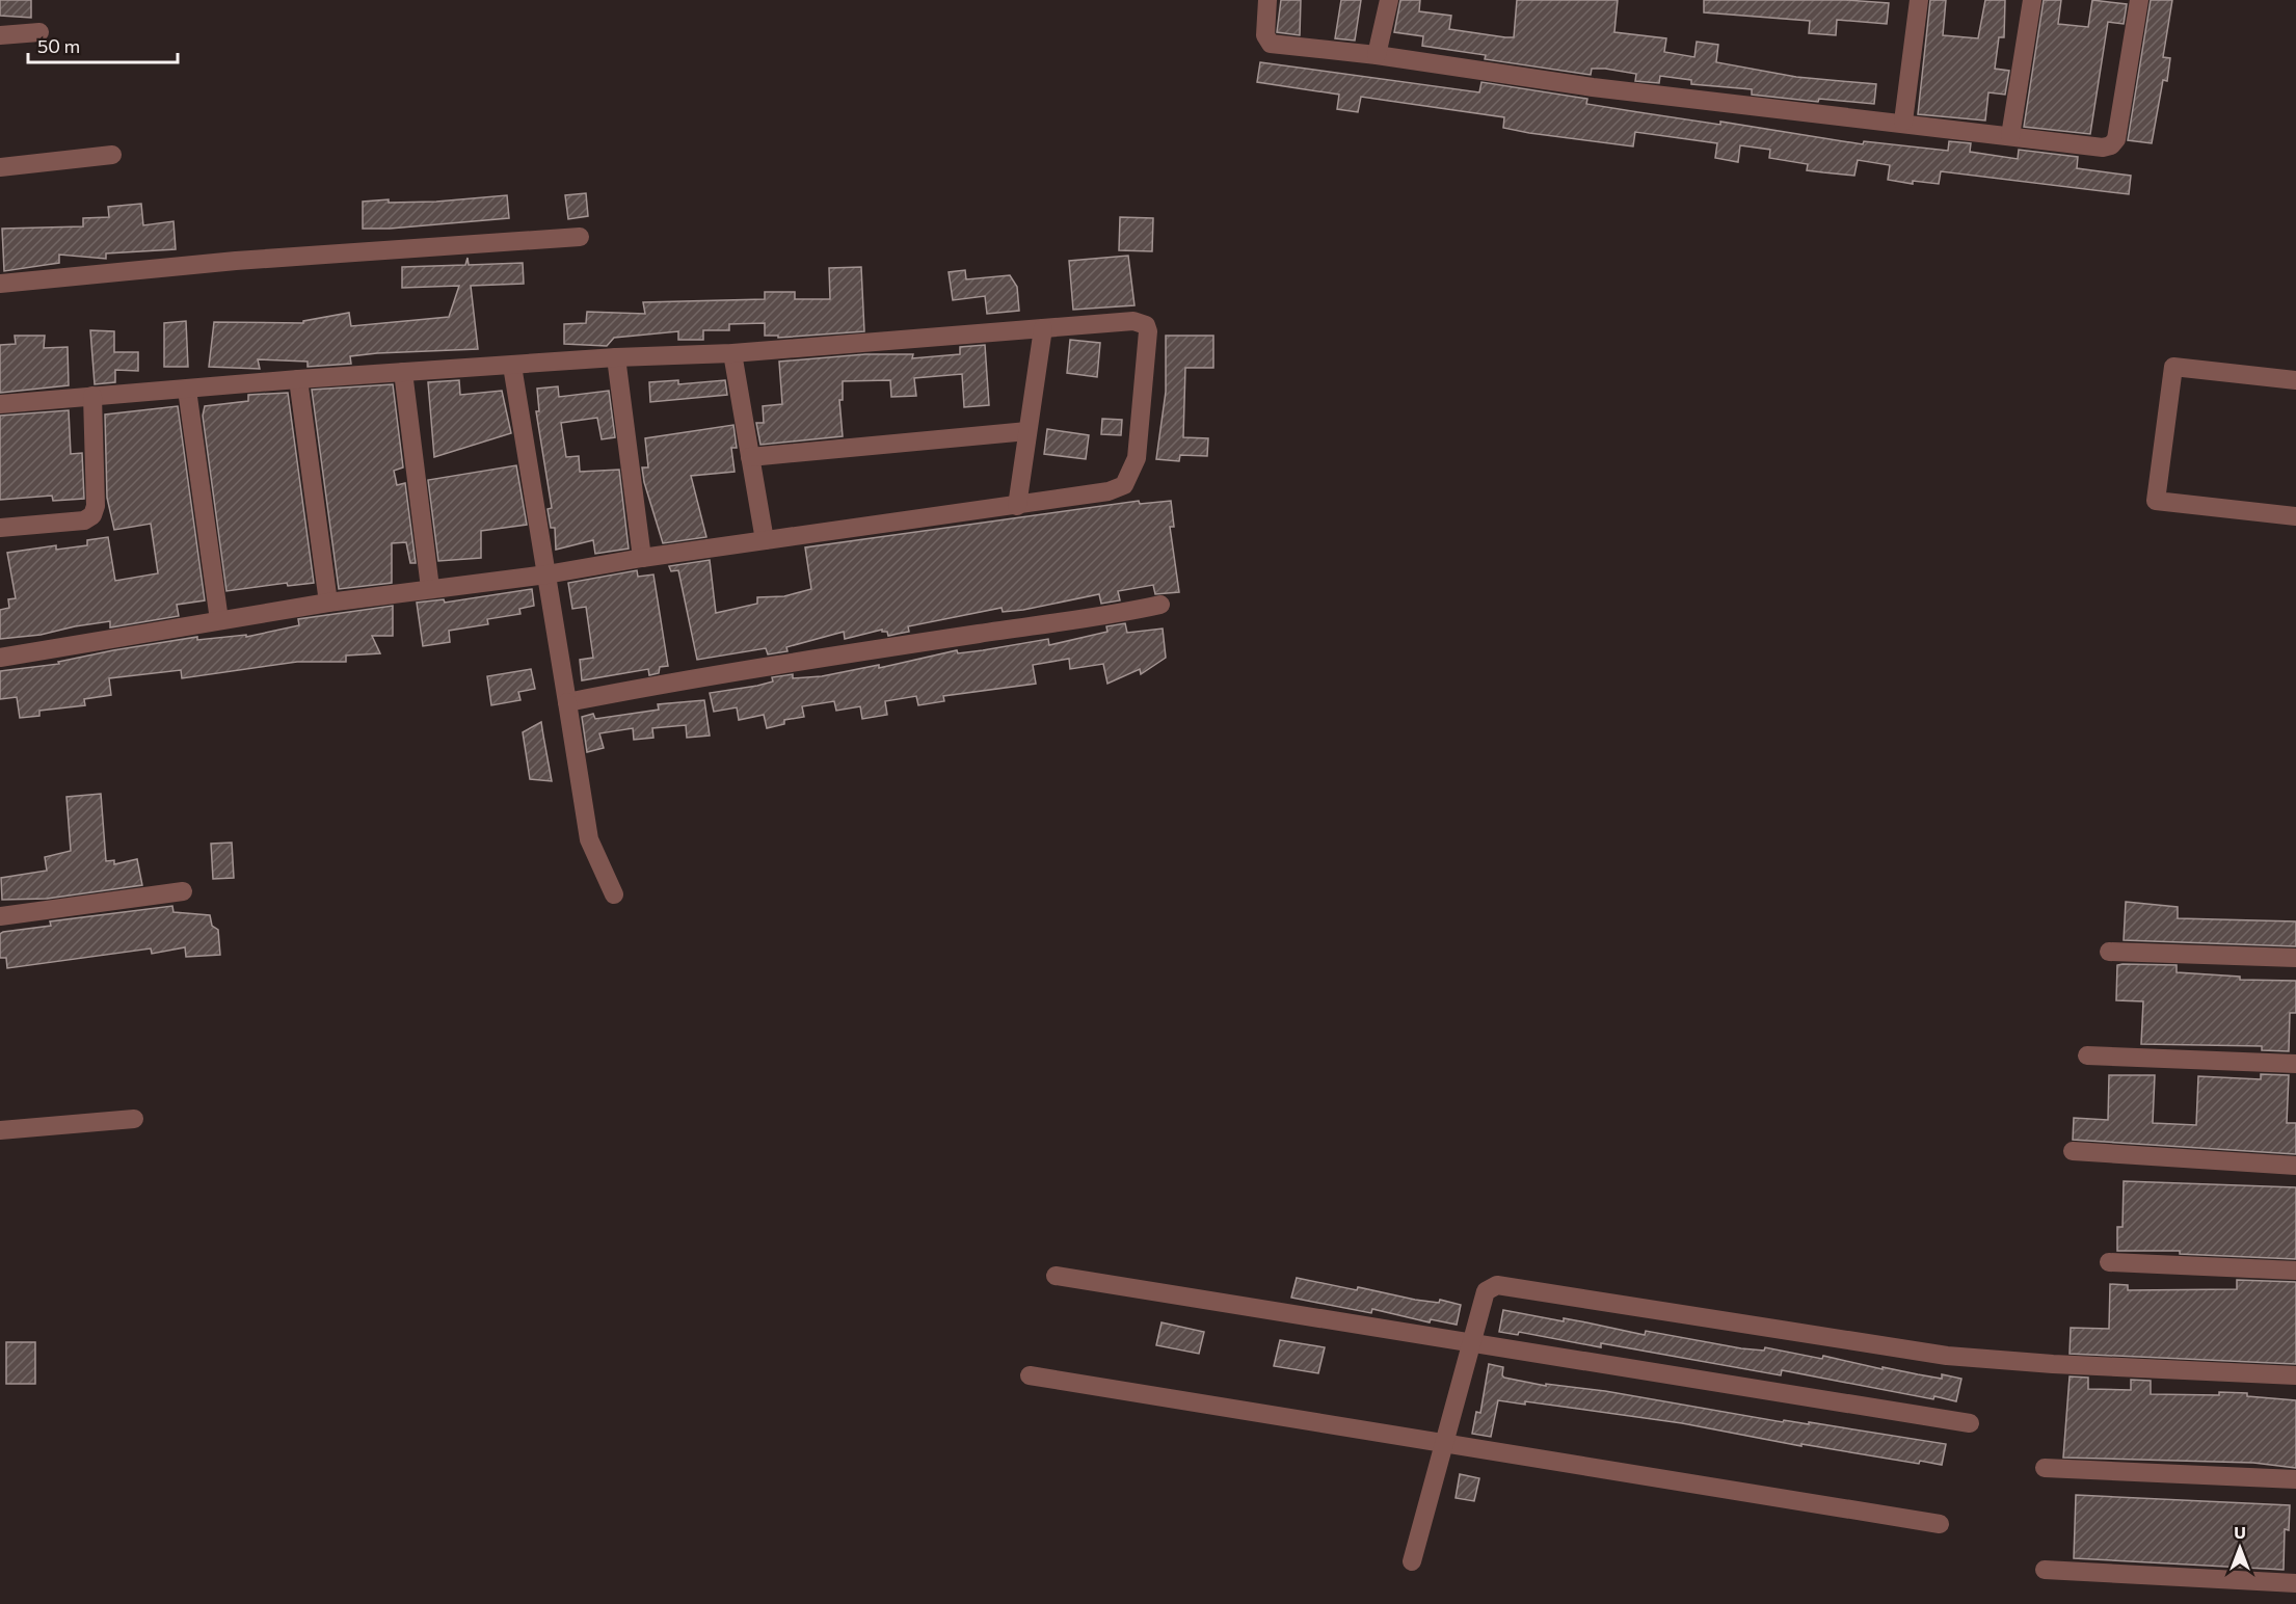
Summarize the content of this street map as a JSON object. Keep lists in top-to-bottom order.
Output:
{
  "scale_bar": "50 m",
  "north": "top"
}
